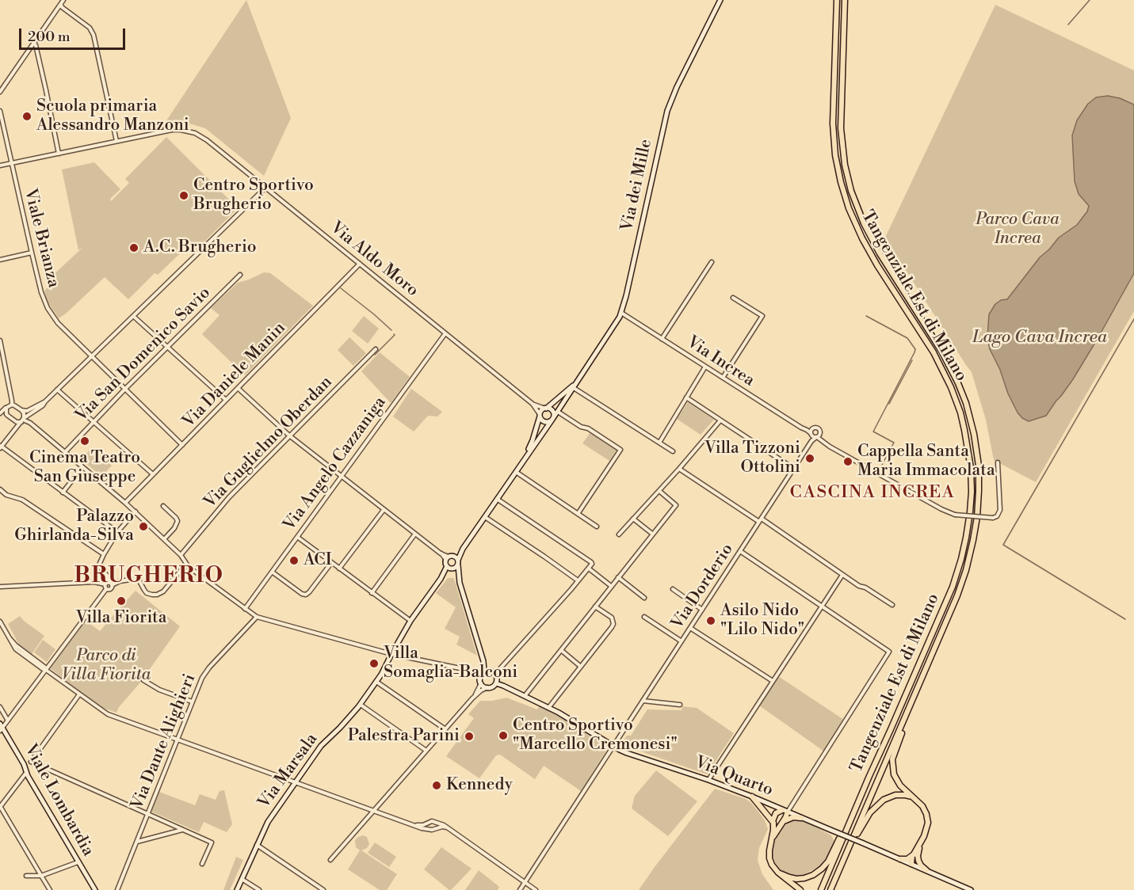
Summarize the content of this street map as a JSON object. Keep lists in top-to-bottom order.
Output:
{
  "streets": {
    "highway": ["Tangenziale Est di Milano"],
    "main road": [
      "Via dei Mille",
      "Via Marsala",
      "Via Quarto",
      "Viale Lombardia"
    ],
    "street": [
      "Viale Brianza",
      "Via Aldo Moro",
      "Via San Domenico Savio",
      "Via Increa",
      "Via Daniele Manin",
      "Via Guglielmo Oberdan",
      "Via Angelo Cazzaniga",
      "Via Dorderio",
      "Via Dante Alighieri"
    ]
  },
  "crossings": [
    ["Via dei Mille", "Via Aldo Moro"],
    ["Via dei Mille", "Via Increa"],
    ["Viale Brianza", "Via Aldo Moro"],
    ["Viale Brianza", "Via San Domenico Savio"],
    ["Viale Brianza", "Via Daniele Manin"],
    ["Via Aldo Moro", "Via Daniele Manin"],
    ["Via Aldo Moro", "Via Angelo Cazzaniga"],
    ["Via Increa", "Via Dorderio"],
    ["Via Dorderio", "Via Quarto"]
  ],
  "districts": ["CASCINA INCREA", "BRUGHERIO"],
  "water": ["Lago Cava Increa"],
  "parks": ["Parco Cava Increa", "Parco di Villa Fiorita"],
  "places": [
    "Scuola primaria Alessandro Manzoni",
    "Centro Sportivo Brugherio",
    "A.C. Brugherio",
    "Cinema Teatro San Giuseppe",
    "Villa Tizzoni Ottolini",
    "Cappella Santa Maria Immacolata",
    "Palazzo Ghirlanda-Silva",
    "ACI",
    "Villa Fiorita",
    "Asilo Nido \"Lilo Nido\"",
    "Villa Somaglia-Balconi",
    "Centro Sportivo \"Marcello Cremonesi\"",
    "Palestra Parini",
    "Kennedy"
  ],
  "scale_bar": "200 m"
}
